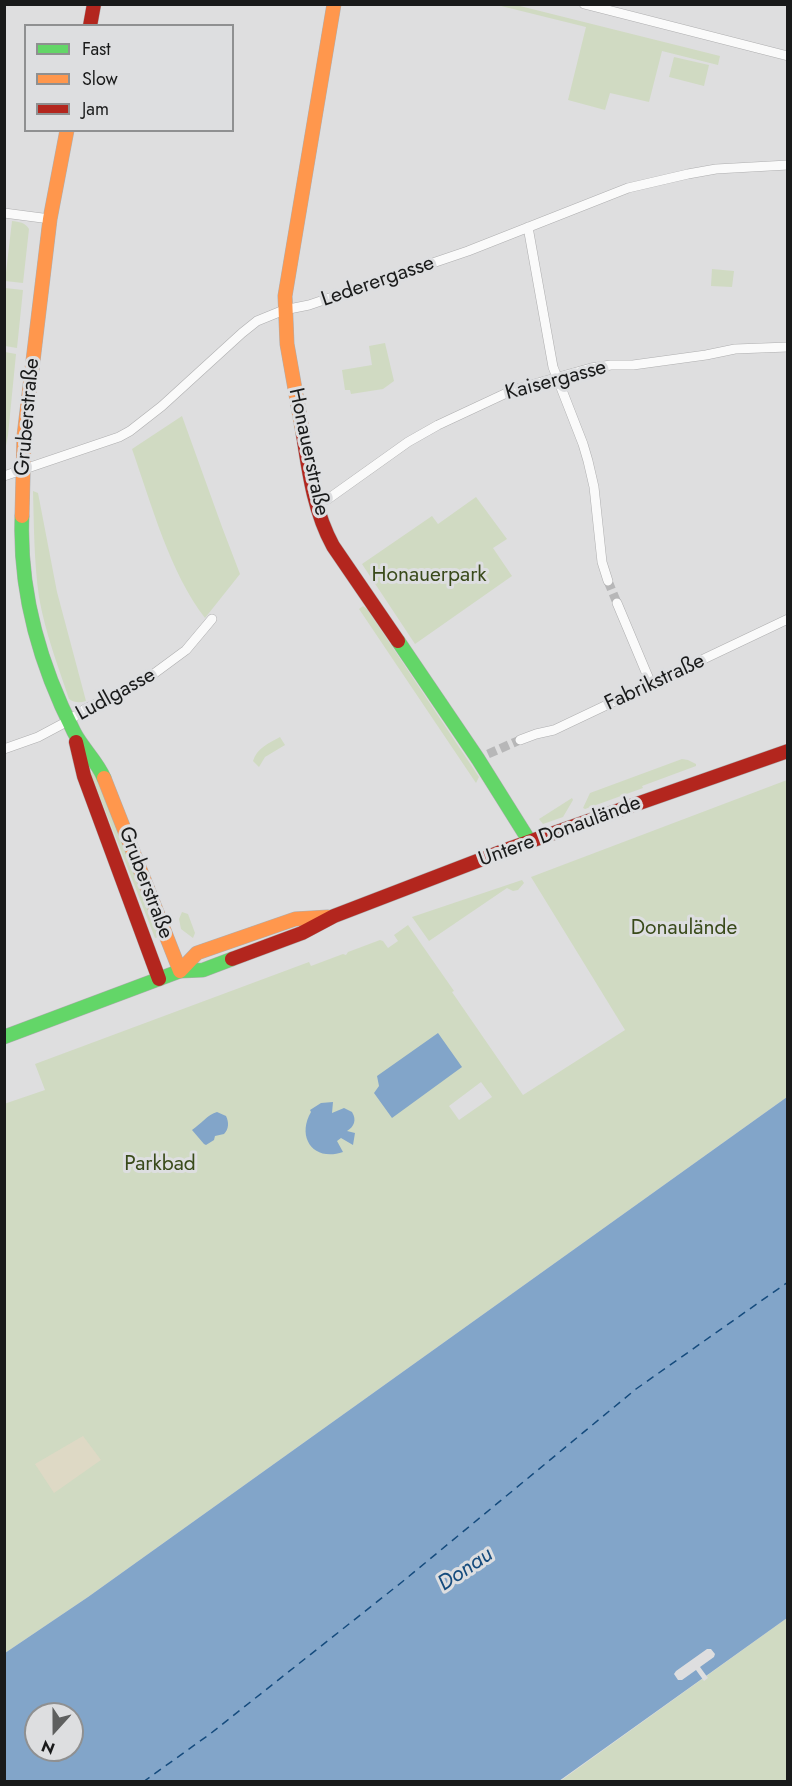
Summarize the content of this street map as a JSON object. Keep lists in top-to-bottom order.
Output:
{
  "streets": {
    "main road": ["Gruberstraße", "Honauerstraße", "Untere Donaulände"],
    "street": [
      "Lederergasse",
      "Kaisergasse",
      "Fabrikstraße",
      "Ludlgasse"
    ]
  },
  "crossings": [
    ["Lederergasse", "Gruberstraße"],
    ["Lederergasse", "Honauerstraße"],
    ["Kaisergasse", "Honauerstraße"],
    ["Gruberstraße", "Ludlgasse"],
    ["Gruberstraße", "Untere Donaulände"],
    ["Honauerstraße", "Untere Donaulände"]
  ],
  "water": ["Donau"],
  "parks": ["Honauerpark", "Donaulände", "Parkbad"],
  "legend": ["Fast", "Slow", "Jam"],
  "north": "bottom"
}
